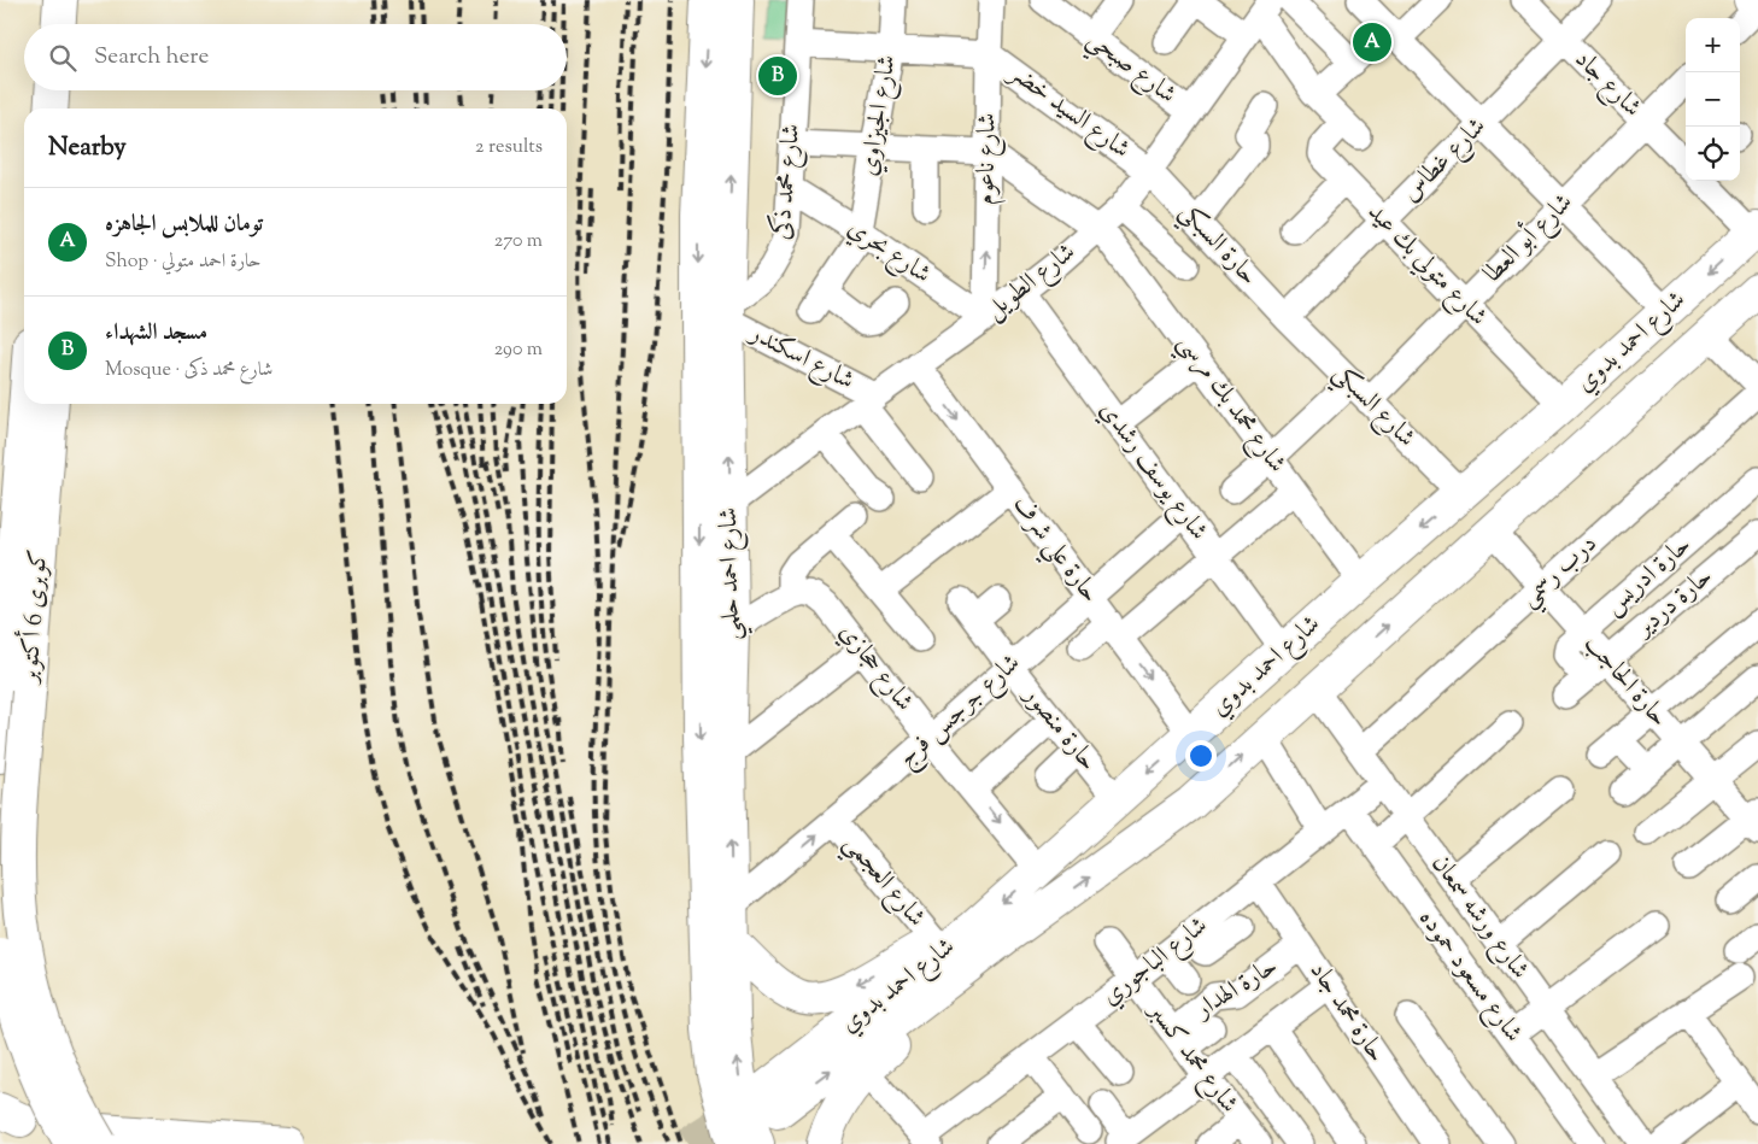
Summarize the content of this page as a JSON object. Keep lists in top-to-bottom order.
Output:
{
  "streets": {
    "main road": ["شارع احمد بدوي", "شارع احمد حلمي", "كوبرى 6 أكتوبر"],
    "street": [
      "شارع صبحي",
      "شارع جاد",
      "شارع السيد خضر",
      "شارع الجيزاوي",
      "شارع ناعوم",
      "شارع غطاس",
      "شارع محمد ذكى",
      "شارع أبو العطا",
      "حارة السبكي",
      "شارع بحري",
      "شارع متولي بك عيد",
      "شارع الطويل",
      "شارع اسكندر",
      "شارع محمد بك مرسي",
      "شارع السبكي",
      "شارع يوسف رشدي",
      "حارة علي شرف",
      "درب رسمي",
      "حارة ادريس",
      "حارة دردير",
      "شارع حجازي",
      "حارة الحاجب",
      "شارع جرجس فرج",
      "حارة منصور",
      "شارع العجمي",
      "شارع ورشه سمعان",
      "شارع الباجوري",
      "شارع مسعود حموده",
      "حارة الهدار",
      "حارة محمد جاد",
      "شارع محمد كسبر"
    ]
  },
  "crossings": [
    ["شارع صبحي", "شارع الطويل"],
    ["شارع جاد", "شارع غطاس"],
    ["شارع جاد", "شارع أبو العطا"],
    ["شارع السيد خضر", "شارع ناعوم"],
    ["شارع السيد خضر", "حارة السبكي"],
    ["شارع السيد خضر", "شارع الطويل"],
    ["شارع الجيزاوي", "شارع بحري"],
    ["شارع ناعوم", "شارع بحري"],
    ["شارع ناعوم", "شارع الطويل"],
    ["شارع ناعوم", "شارع محمد بك مرسي"],
    ["شارع غطاس", "حارة السبكي"],
    ["شارع غطاس", "شارع متولي بك عيد"],
    ["شارع غطاس", "شارع السبكي"],
    ["شارع محمد ذكى", "شارع بحري"],
    ["شارع محمد ذكى", "شارع اسكندر"],
    ["شارع محمد ذكى", "شارع احمد حلمي"],
    ["شارع أبو العطا", "شارع متولي بك عيد"],
    ["شارع أبو العطا", "شارع محمد بك مرسي"],
    ["شارع أبو العطا", "شارع السبكي"],
    ["حارة السبكي", "شارع الطويل"],
    ["حارة السبكي", "شارع السبكي"],
    ["شارع بحري", "شارع الطويل"],
    ["شارع متولي بك عيد", "شارع احمد بدوي"],
    ["شارع الطويل", "شارع اسكندر"],
    ["شارع الطويل", "شارع محمد بك مرسي"],
    ["شارع الطويل", "شارع يوسف رشدي"],
    ["شارع الطويل", "حارة علي شرف"],
    ["شارع الطويل", "شارع احمد حلمي"],
    ["شارع احمد بدوي", "شارع محمد بك مرسي"],
    ["شارع احمد بدوي", "شارع السبكي"],
    ["شارع احمد بدوي", "شارع يوسف رشدي"],
    ["شارع احمد بدوي", "حارة علي شرف"],
    ["شارع احمد بدوي", "شارع حجازي"],
    ["شارع احمد بدوي", "حارة الحاجب"],
    ["شارع احمد بدوي", "حارة منصور"],
    ["شارع احمد بدوي", "شارع ورشه سمعان"],
    ["شارع اسكندر", "شارع احمد حلمي"],
    ["شارع يوسف رشدي", "شارع جرجس فرج"],
    ["حارة علي شرف", "شارع جرجس فرج"],
    ["درب رسمي", "حارة الحاجب"],
    ["درب رسمي", "شارع ورشه سمعان"],
    ["شارع احمد حلمي", "شارع جرجس فرج"],
    ["حارة ادريس", "حارة دردير"],
    ["حارة ادريس", "حارة الحاجب"],
    ["حارة دردير", "حارة الحاجب"],
    ["شارع حجازي", "شارع جرجس فرج"],
    ["شارع جرجس فرج", "حارة منصور"],
    ["شارع جرجس فرج", "شارع العجمي"],
    ["شارع ورشه سمعان", "شارع الباجوري"],
    ["شارع الباجوري", "شارع مسعود حموده"],
    ["شارع الباجوري", "حارة محمد جاد"],
    ["شارع الباجوري", "شارع محمد كسبر"],
    ["حارة الهدار", "حارة محمد جاد"],
    ["حارة الهدار", "شارع محمد كسبر"]
  ],
  "page": {
    "map_buttons": ["+", "−"],
    "pins": ["A", "B"],
    "search": "Search here",
    "heading": ["Nearby", "2 results"],
    "list": [
      {
        "mark": "A",
        "name": "تومان للملابس الجاهزه",
        "note": "Shop · حارة احمد متولي",
        "value": "270 m"
      },
      {
        "mark": "B",
        "name": "مسجد الشهداء",
        "note": "Mosque · شارع محمد ذكى",
        "value": "290 m"
      }
    ]
  }
}
